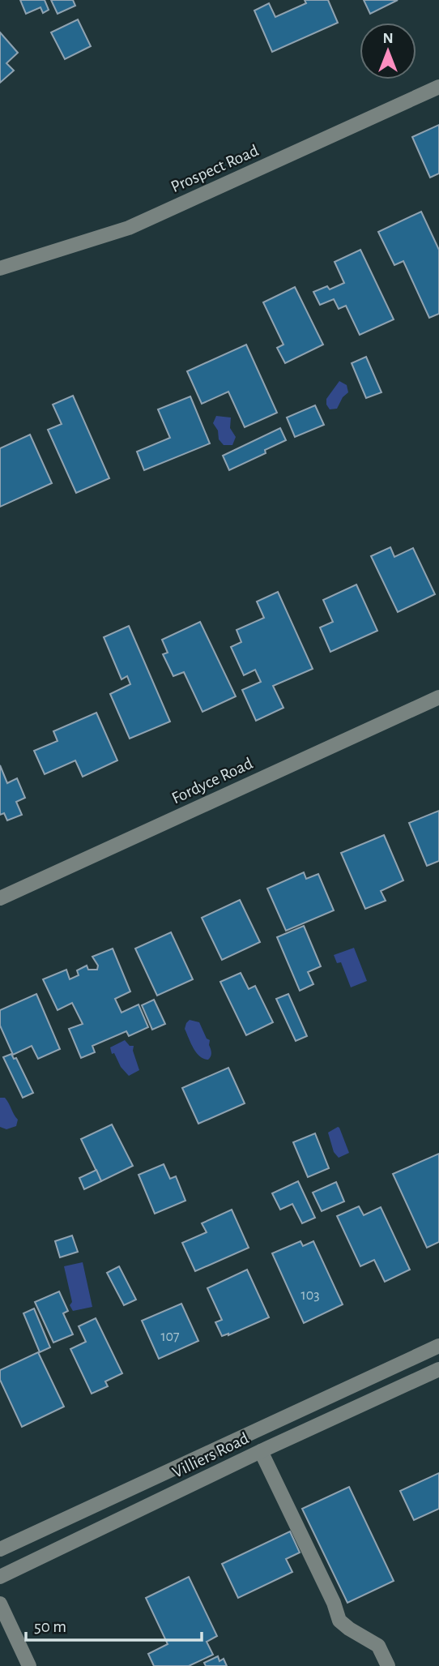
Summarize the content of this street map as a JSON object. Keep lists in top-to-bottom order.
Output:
{
  "streets": {
    "street": ["Prospect Road", "Fordyce Road", "Villiers Road"]
  },
  "house_numbers": ["103", "107"],
  "scale_bar": "50 m",
  "north": "top"
}
